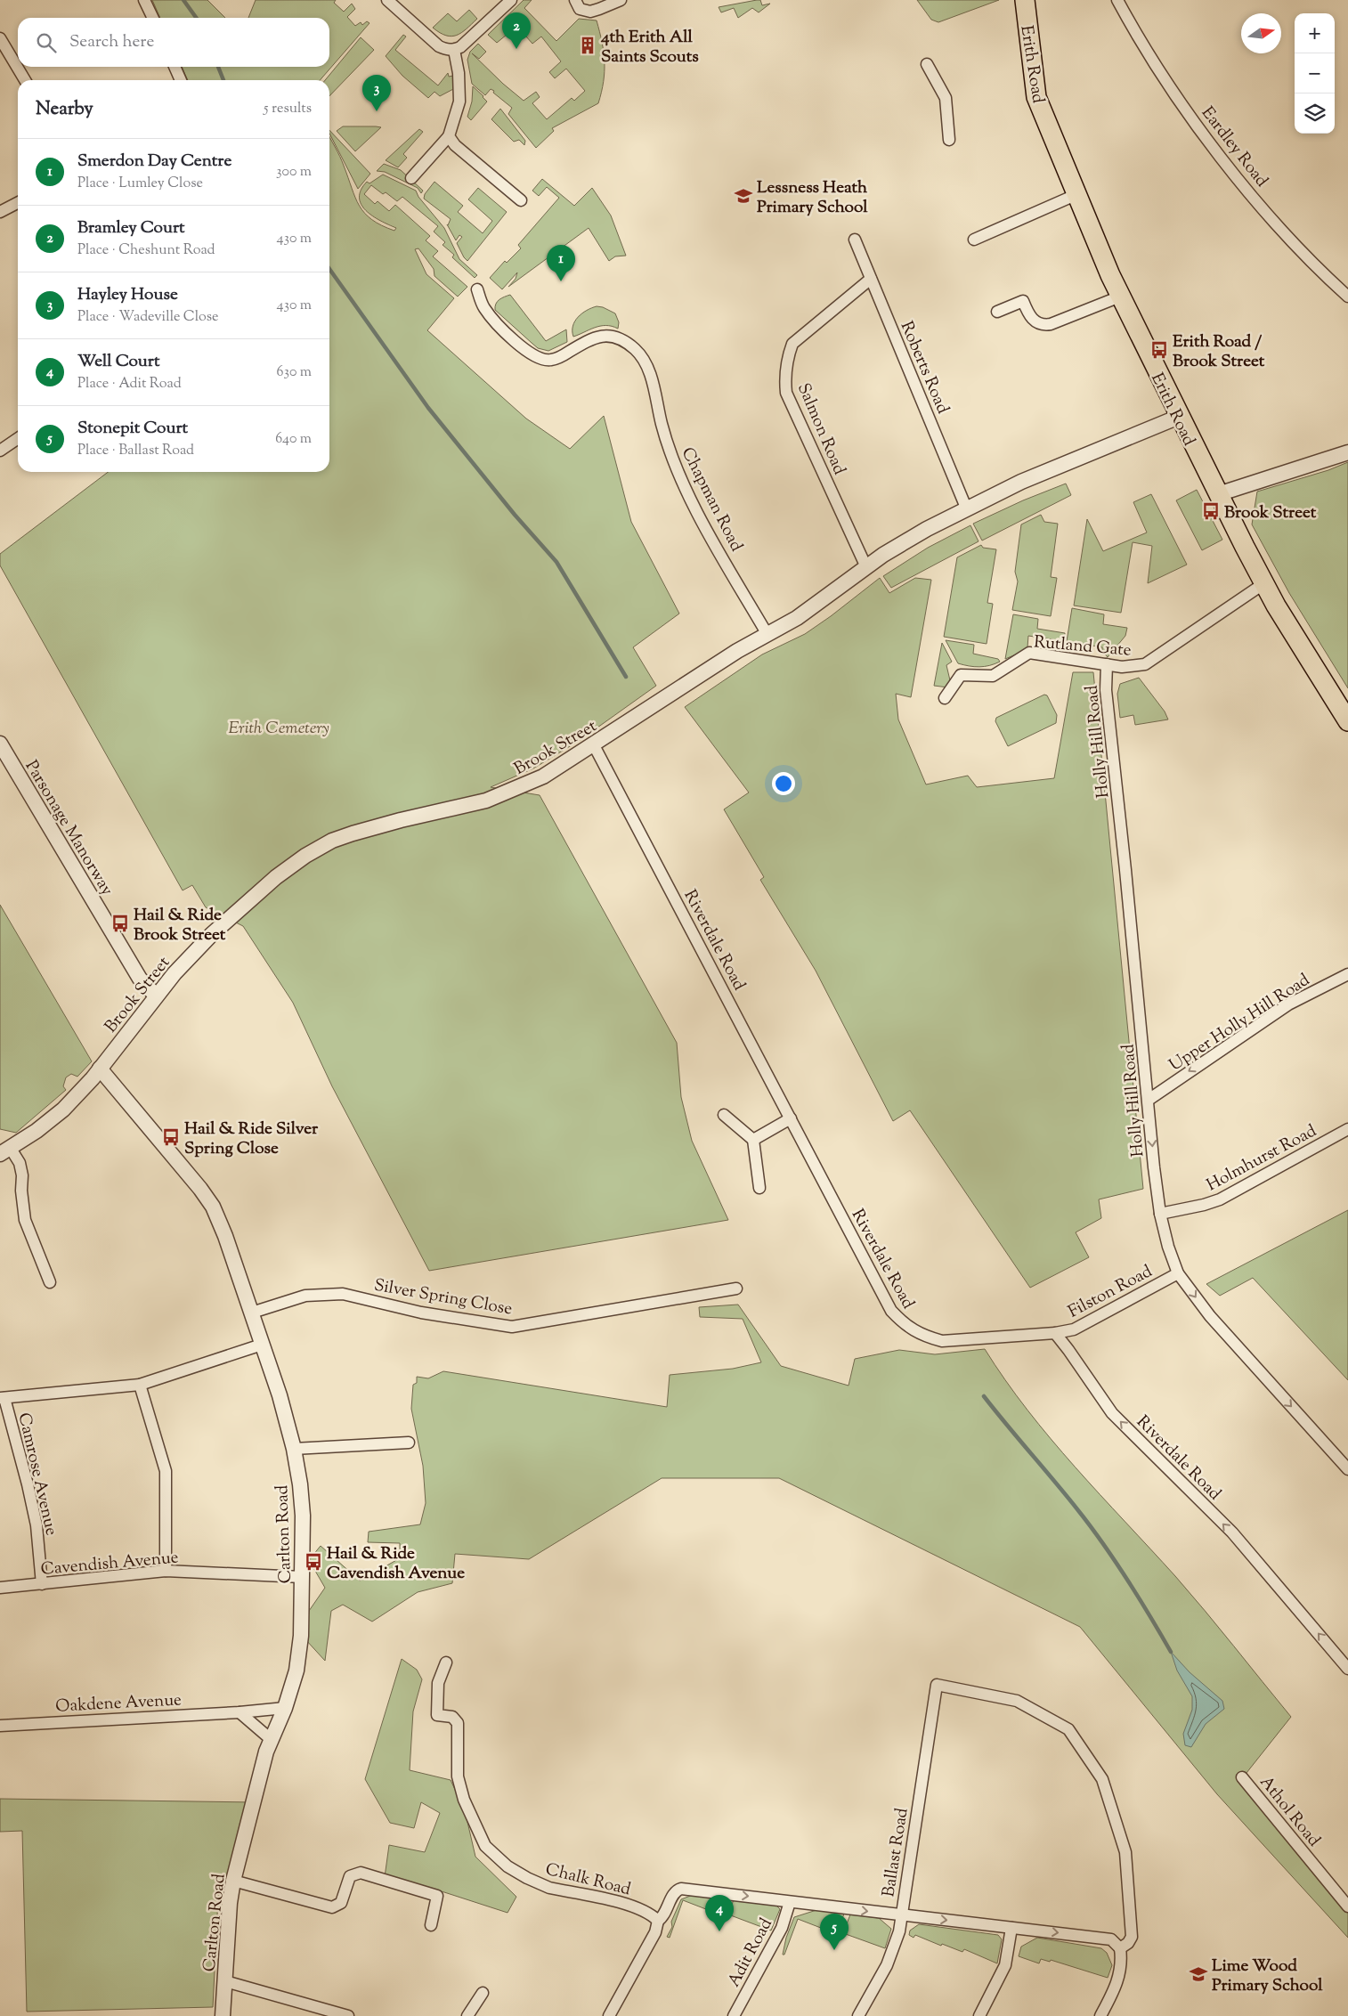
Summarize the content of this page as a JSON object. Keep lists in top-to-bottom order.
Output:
{
  "streets": {
    "main road": ["Erith Road"],
    "street": [
      "Eardley Road",
      "Roberts Road",
      "Salmon Road",
      "Chapman Road",
      "Rutland Gate",
      "Holly Hill Road",
      "Brook Street",
      "Parsonage Manorway",
      "Riverdale Road",
      "Upper Holly Hill Road",
      "Holmhurst Road",
      "Filston Road",
      "Silver Spring Close",
      "Camrose Avenue",
      "Carlton Road",
      "Cavendish Avenue",
      "Oakdene Avenue",
      "Athol Road",
      "Ballast Road",
      "Chalk Road",
      "Adit Road"
    ]
  },
  "crossings": [
    ["Erith Road", "Rutland Gate"],
    ["Erith Road", "Brook Street"],
    ["Roberts Road", "Salmon Road"],
    ["Roberts Road", "Brook Street"],
    ["Salmon Road", "Brook Street"],
    ["Chapman Road", "Brook Street"],
    ["Rutland Gate", "Holly Hill Road"],
    ["Holly Hill Road", "Upper Holly Hill Road"],
    ["Holly Hill Road", "Holmhurst Road"],
    ["Holly Hill Road", "Filston Road"],
    ["Brook Street", "Parsonage Manorway"],
    ["Brook Street", "Riverdale Road"],
    ["Brook Street", "Carlton Road"],
    ["Riverdale Road", "Filston Road"],
    ["Silver Spring Close", "Carlton Road"],
    ["Camrose Avenue", "Cavendish Avenue"],
    ["Carlton Road", "Cavendish Avenue"],
    ["Carlton Road", "Oakdene Avenue"]
  ],
  "one_way": ["Holly Hill Road", "Riverdale Road", "Upper Holly Hill Road"],
  "parks": ["Erith Cemetery"],
  "places": {
    "building": ["4th Erith All Saints Scouts"],
    "school or university": ["Lessness Heath Primary School", "Lime Wood Primary School"],
    "bus stop": [
      "Erith Road / Brook Street",
      "Brook Street",
      "Hail & Ride Brook Street",
      "Hail & Ride Silver Spring Close",
      "Hail & Ride Cavendish Avenue"
    ]
  },
  "north": "right",
  "page": {
    "pins": [
      "2",
      "3",
      "1",
      "4",
      "5"
    ],
    "map_buttons": ["+", "−"],
    "search": "Search here",
    "heading": ["Nearby", "5 results"],
    "list": [
      {
        "mark": "1",
        "name": "Smerdon Day Centre",
        "note": "Place · Lumley Close",
        "value": "300 m"
      },
      {
        "mark": "2",
        "name": "Bramley Court",
        "note": "Place · Cheshunt Road",
        "value": "430 m"
      },
      {
        "mark": "3",
        "name": "Hayley House",
        "note": "Place · Wadeville Close",
        "value": "430 m"
      },
      {
        "mark": "4",
        "name": "Well Court",
        "note": "Place · Adit Road",
        "value": "630 m"
      },
      {
        "mark": "5",
        "name": "Stonepit Court",
        "note": "Place · Ballast Road",
        "value": "640 m"
      }
    ]
  }
}
